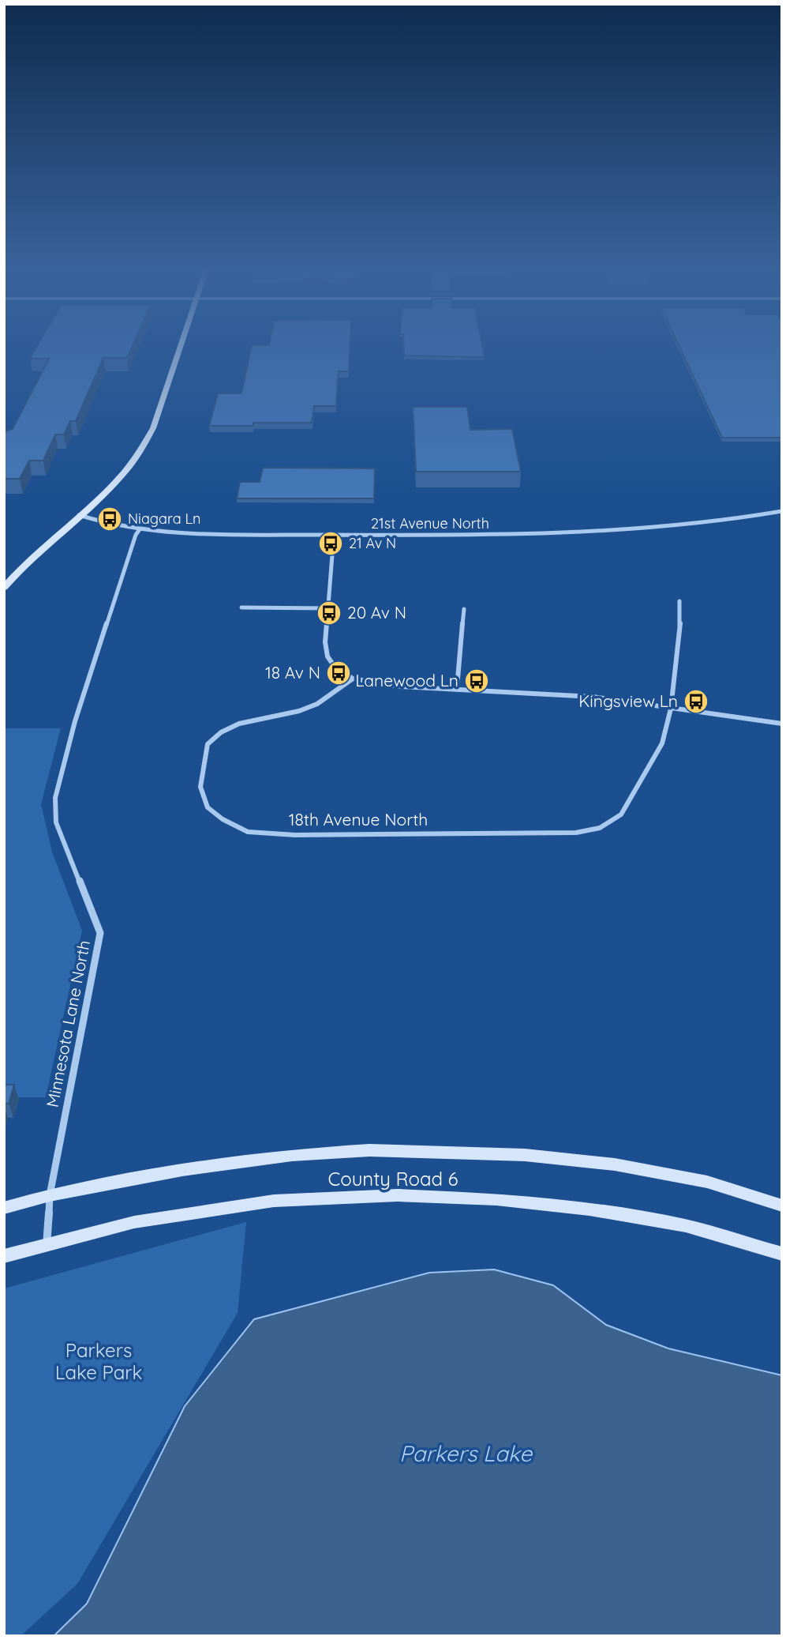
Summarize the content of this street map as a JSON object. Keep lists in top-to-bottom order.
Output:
{
  "streets": {
    "street": [
      "21st Avenue North",
      "18th Avenue North",
      "Minnesota Lane North",
      "County Road 6"
    ]
  },
  "crossings": [
    ["21st Avenue North", "Minnesota Lane North"],
    ["Minnesota Lane North", "County Road 6"]
  ],
  "water": ["Parkers Lake"],
  "parks": ["Parkers Lake Park"],
  "places": {
    "bus stop": [
      "Niagara Ln",
      "21 Av N",
      "20 Av N",
      "18 Av N",
      "Lanewood Ln",
      "Kingsview Ln"
    ]
  }
}
